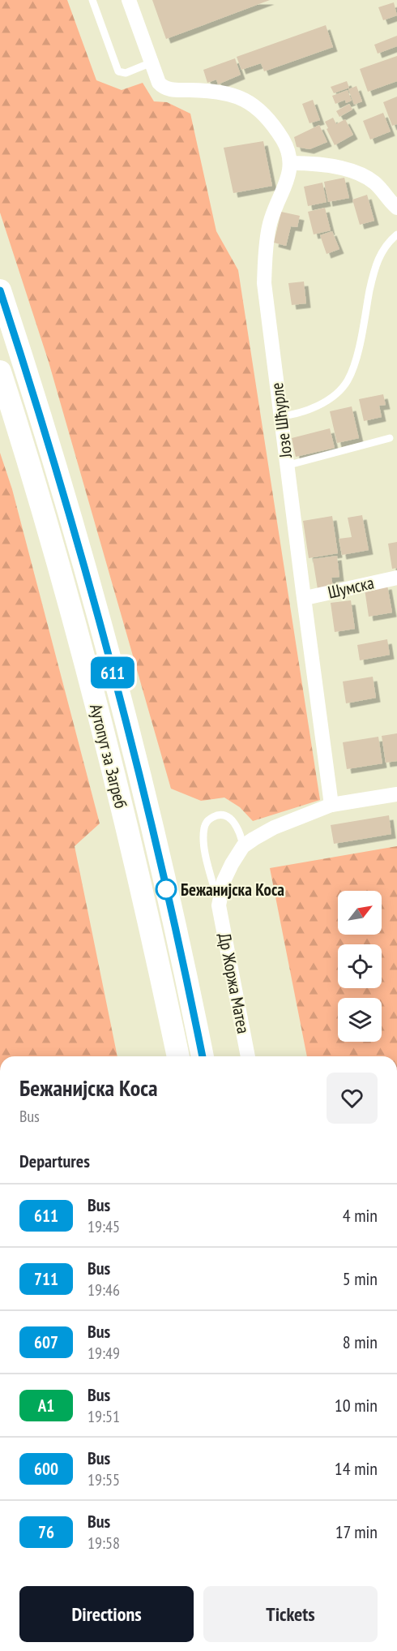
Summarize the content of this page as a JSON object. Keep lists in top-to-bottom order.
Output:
{
  "streets": {
    "highway": ["Аутопут за Загреб"],
    "street": ["Јозе Шћурле", "Шумска", "Др Жоржа Матеа"]
  },
  "crossings": [
    ["Јозе Шћурле", "Шумска"]
  ],
  "places": ["Бежанијска Коса"],
  "lines": ["bus line 611"],
  "north": "top right",
  "page": {
    "on_map": "611",
    "heading": [
      ["Бежанијска Коса", "Bus"],
      "Departures"
    ],
    "list": [
      {
        "mark": "611",
        "name": "Bus",
        "note": "19:45",
        "value": "4 min"
      },
      {
        "mark": "711",
        "name": "Bus",
        "note": "19:46",
        "value": "5 min"
      },
      {
        "mark": "607",
        "name": "Bus",
        "note": "19:49",
        "value": "8 min"
      },
      {
        "mark": "A1",
        "name": "Bus",
        "note": "19:51",
        "value": "10 min"
      },
      {
        "mark": "600",
        "name": "Bus",
        "note": "19:55",
        "value": "14 min"
      },
      {
        "mark": "76",
        "name": "Bus",
        "note": "19:58",
        "value": "17 min"
      }
    ],
    "buttons": ["Directions", "Tickets"]
  }
}
